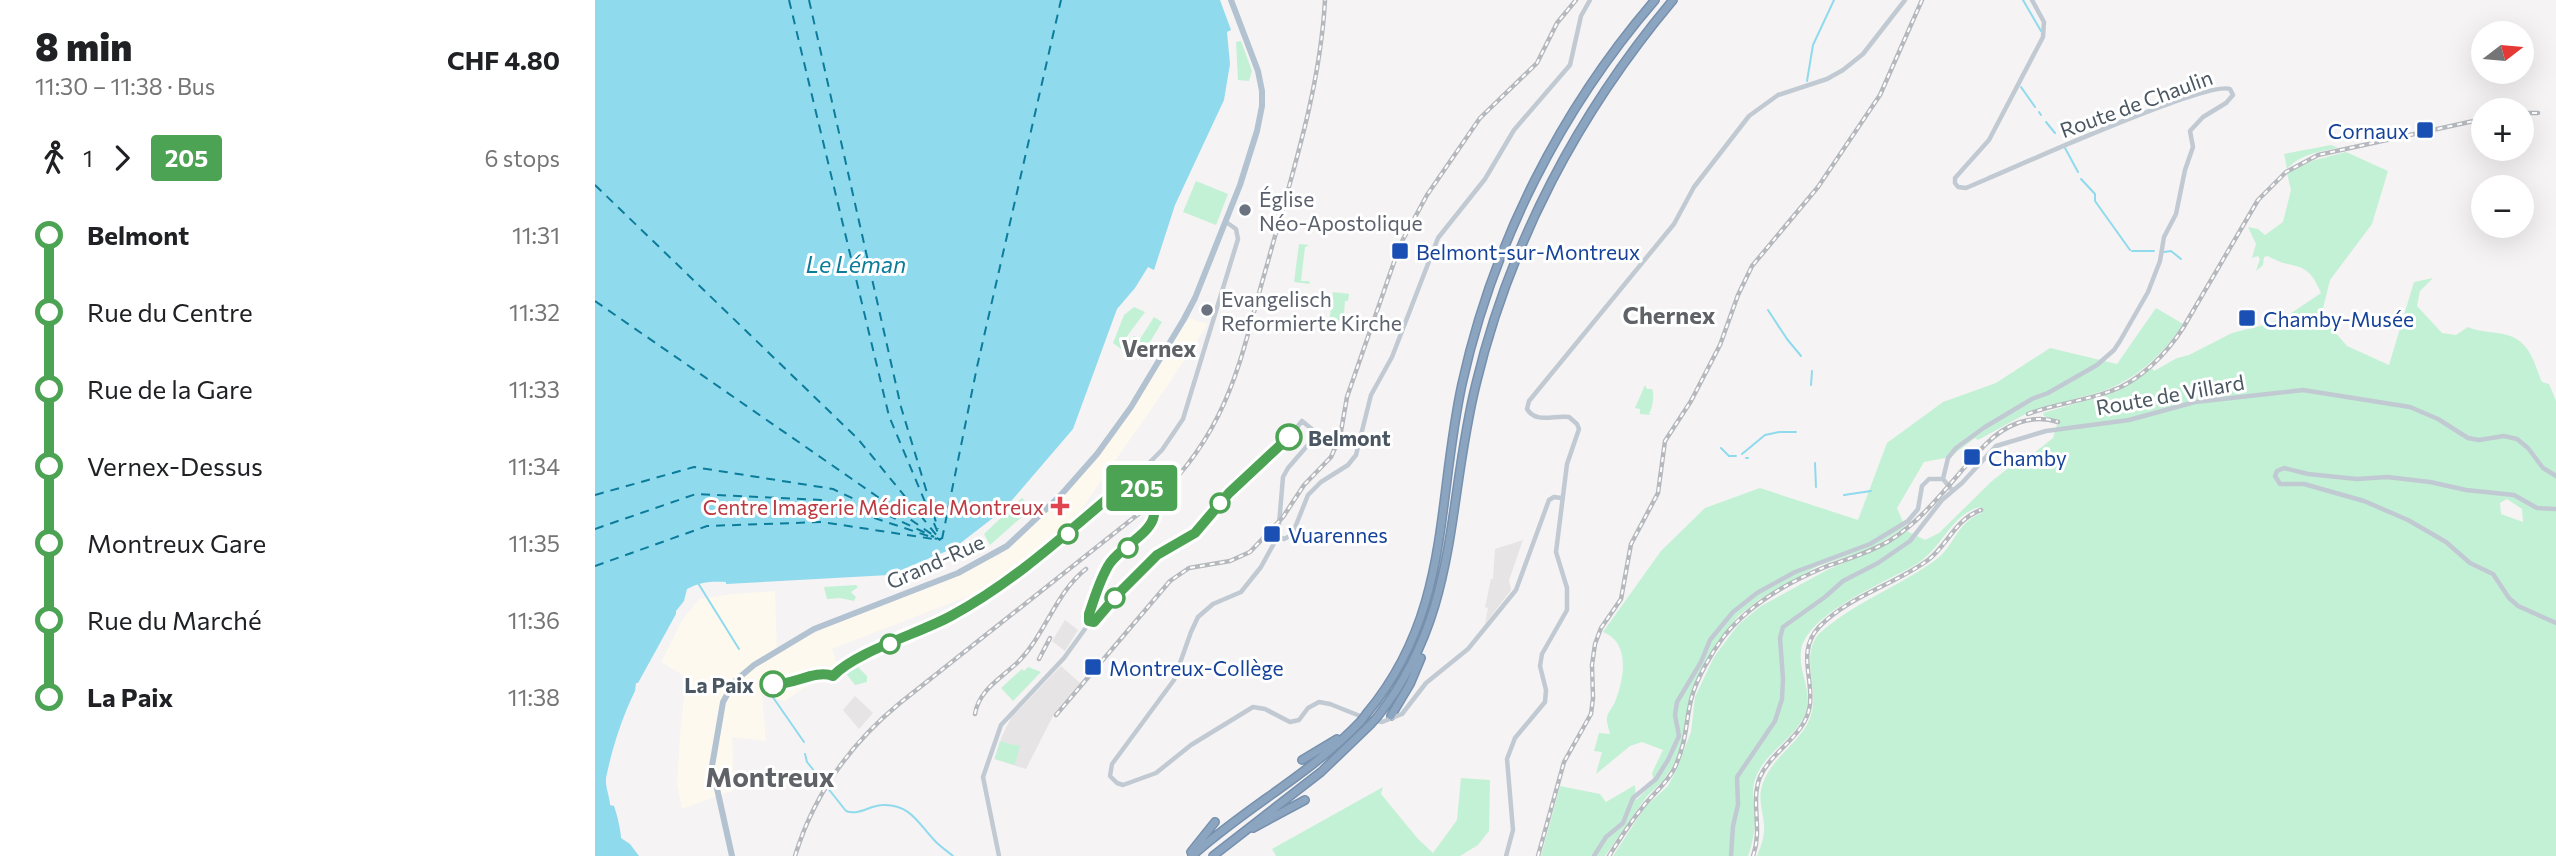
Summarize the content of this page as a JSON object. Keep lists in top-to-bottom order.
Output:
{
  "streets": {
    "main road": ["Grand-Rue"],
    "street": ["Route de Chaulin", "Route de Villard"]
  },
  "districts": ["Chernex", "Vernex", "Montreux"],
  "water": ["Le Léman"],
  "places": {
    "transit": [
      "Cornaux",
      "Belmont-sur-Montreux",
      "Chamby-Musée",
      "Chamby",
      "Vuarennes",
      "Montreux-Collège"
    ],
    "other": [
      "Église Néo-Apostolique",
      "Evangelisch Reformierte Kirche",
      "Belmont",
      "La Paix"
    ],
    "health": ["Centre Imagerie Médicale Montreux"]
  },
  "lines": ["bus line 205"],
  "north": "right",
  "page": {
    "heading": ["8 min", "11:30 – 11:38 · Bus", "CHF 4.80"],
    "on_map": "205",
    "map_buttons": ["+", "−"],
    "legs": ["1", "205", "6 stops"],
    "list": [
      {
        "name": "Belmont",
        "value": "11:31"
      },
      {
        "name": "Rue du Centre",
        "value": "11:32"
      },
      {
        "name": "Rue de la Gare",
        "value": "11:33"
      },
      {
        "name": "Vernex-Dessus",
        "value": "11:34"
      },
      {
        "name": "Montreux Gare",
        "value": "11:35"
      },
      {
        "name": "Rue du Marché",
        "value": "11:36"
      },
      {
        "name": "La Paix",
        "value": "11:38"
      }
    ]
  }
}
